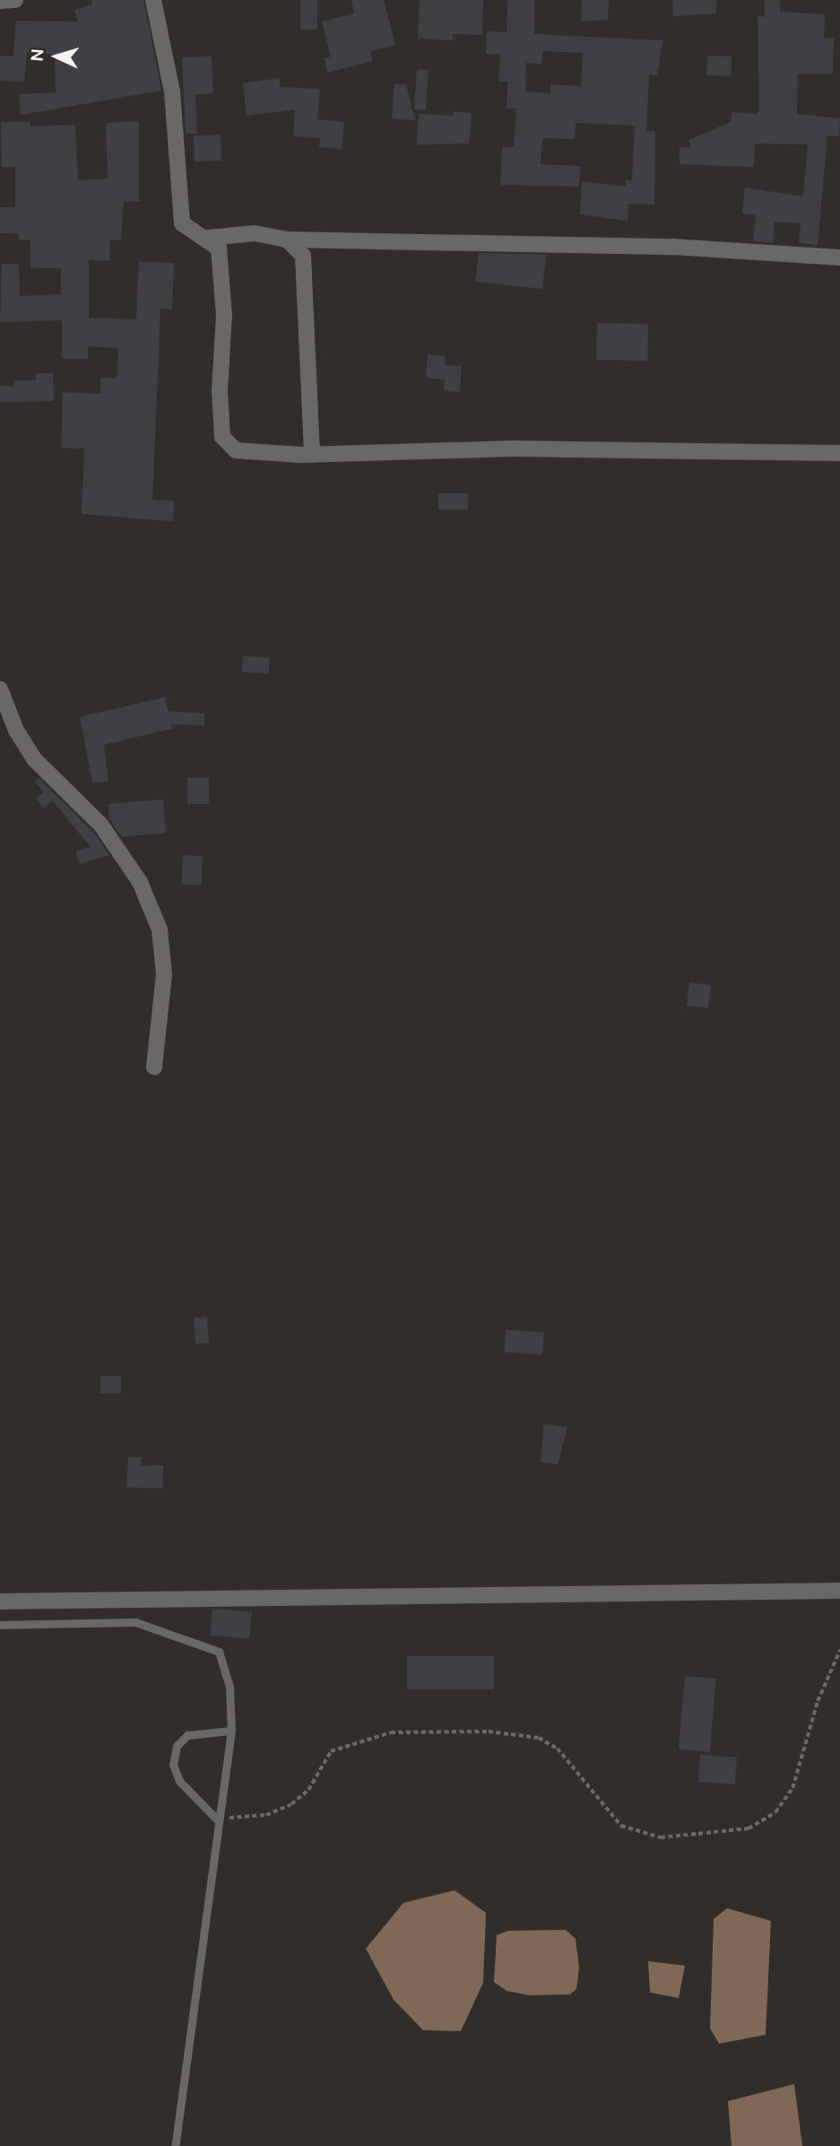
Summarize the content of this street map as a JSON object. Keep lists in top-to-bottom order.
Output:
{
  "north": "left"
}
